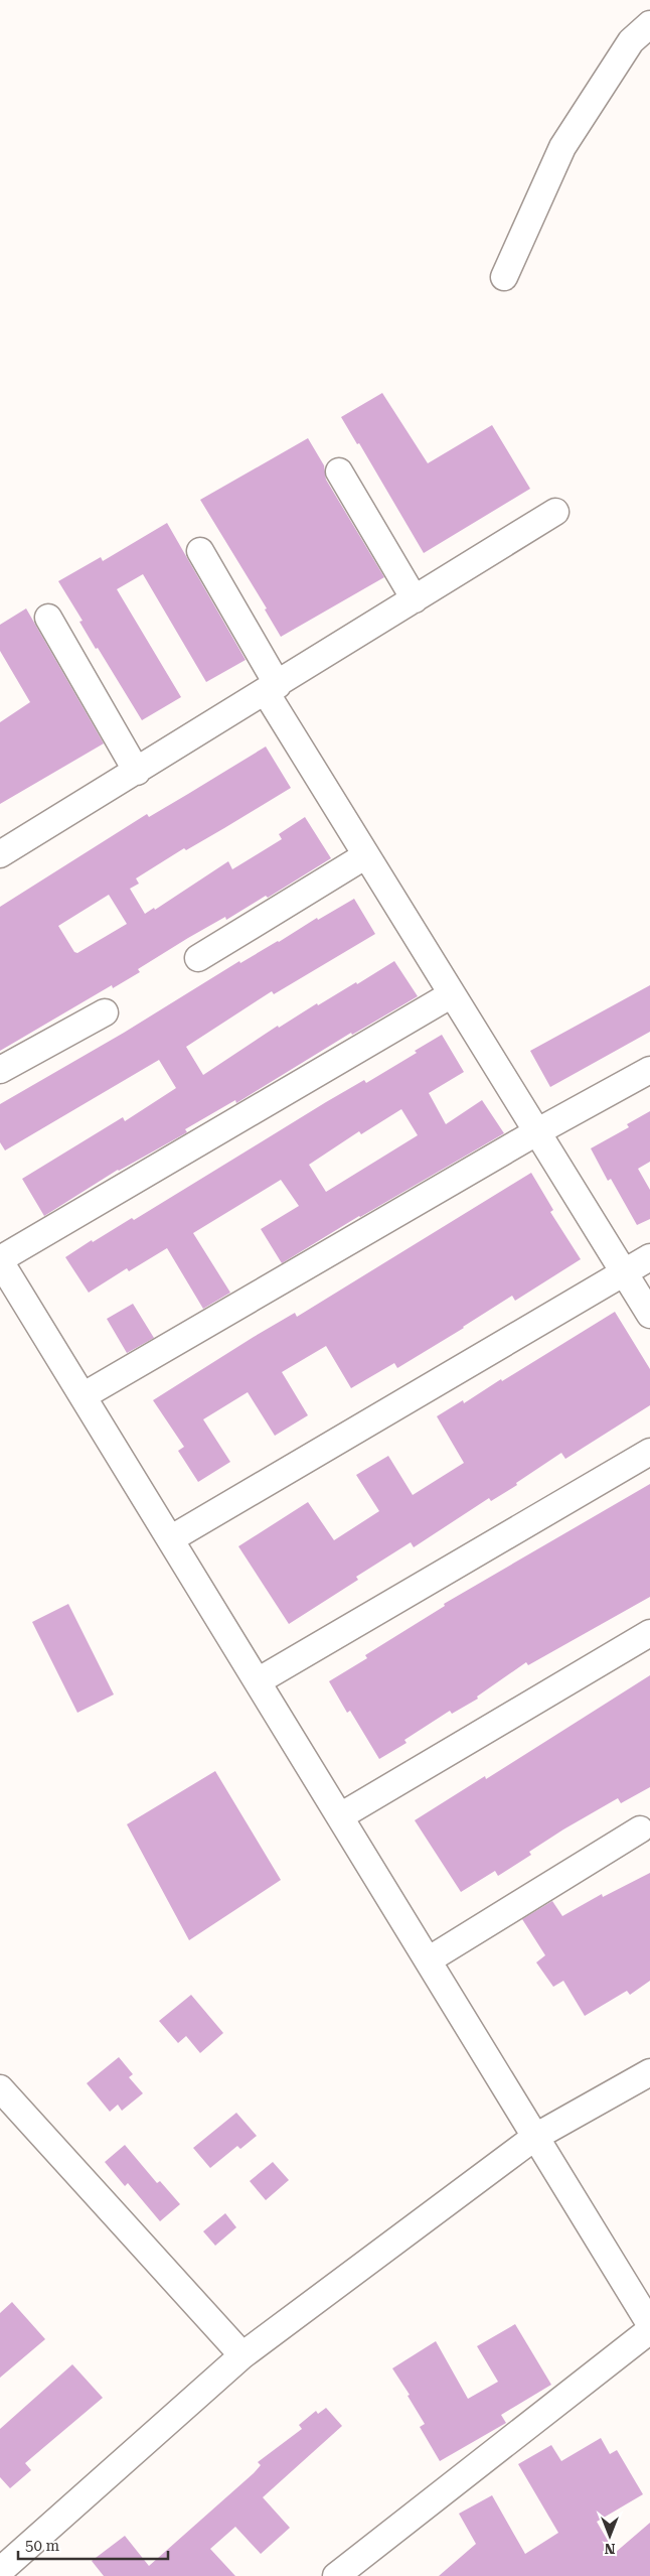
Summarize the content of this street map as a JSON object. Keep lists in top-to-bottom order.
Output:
{
  "scale_bar": "50 m",
  "north": "bottom"
}
